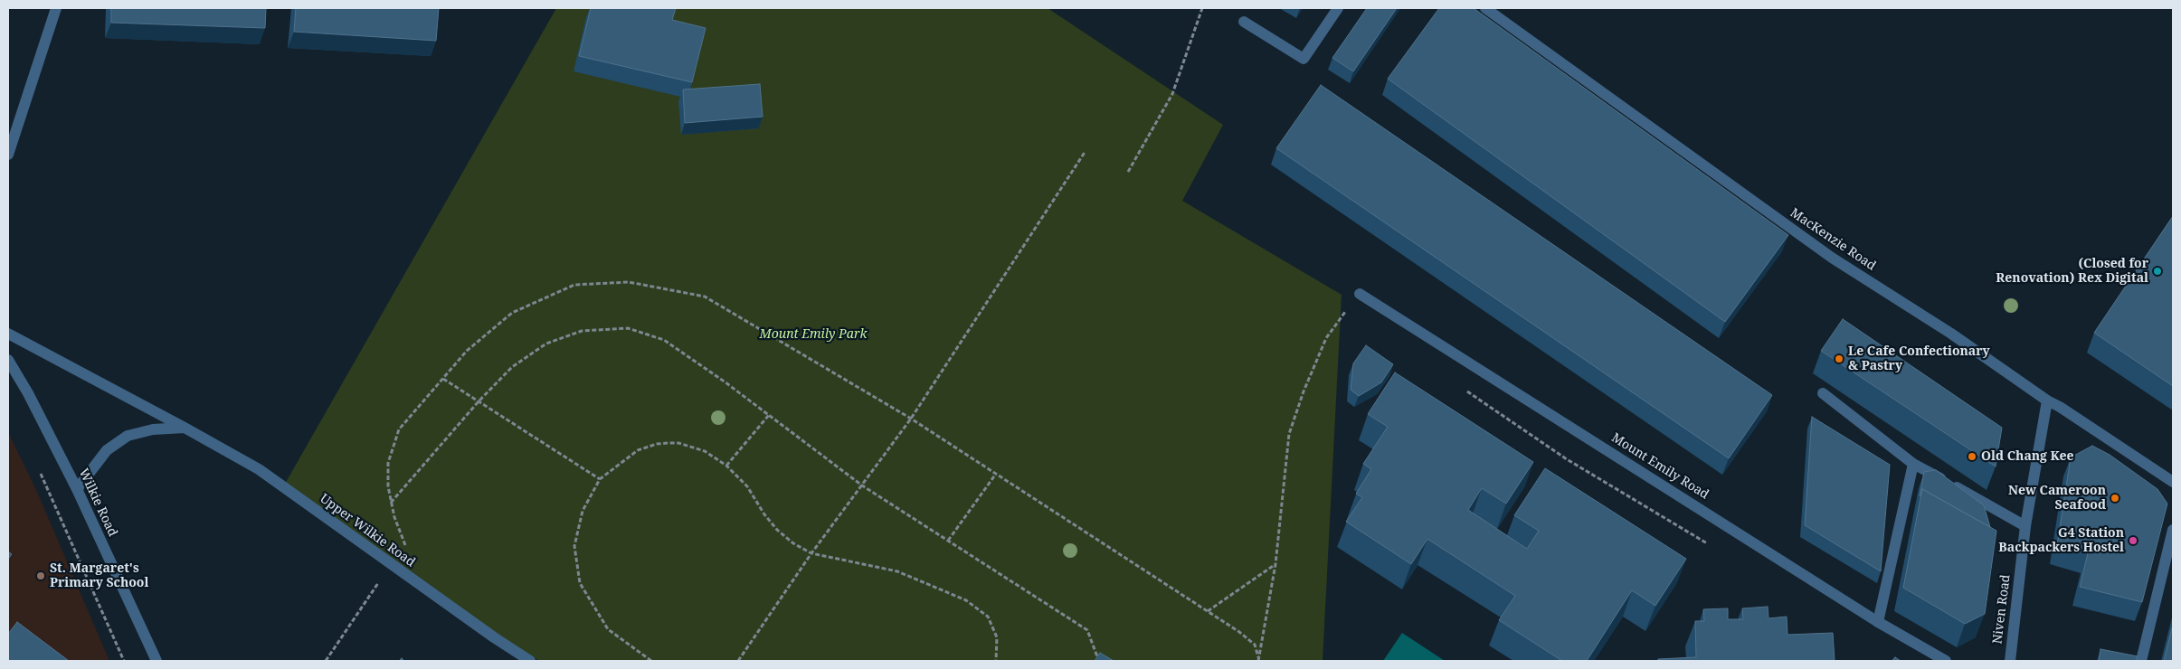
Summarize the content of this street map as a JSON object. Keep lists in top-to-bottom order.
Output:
{
  "streets": {
    "street": [
      "MacKenzie Road",
      "Mount Emily Road",
      "Wilkie Road",
      "Upper Wilkie Road",
      "Niven Road"
    ]
  },
  "crossings": [
    ["MacKenzie Road", "Niven Road"]
  ],
  "parks": ["Mount Emily Park"],
  "places": [
    "(Closed for Renovation) Rex Digital",
    "Le Cafe Confectionary & Pastry",
    "Old Chang Kee",
    "New Cameroon Seafood",
    "G4 Station Backpackers Hostel",
    "St. Margaret's Primary School"
  ]
}
